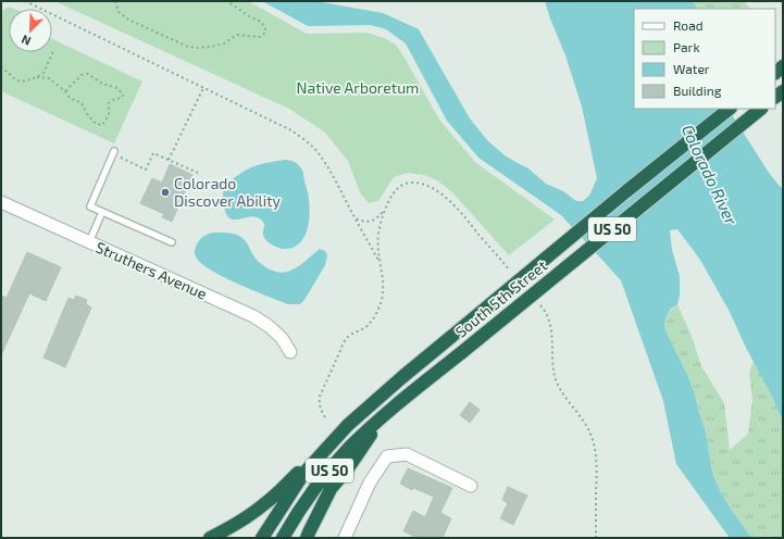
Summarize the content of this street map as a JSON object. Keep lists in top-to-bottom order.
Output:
{
  "streets": {
    "highway": ["US 50", "South 5th Street"],
    "street": ["Struthers Avenue"]
  },
  "water": ["Colorado River"],
  "parks": ["Native Arboretum"],
  "places": ["Colorado Discover Ability"],
  "legend": [
    "Road",
    "Park",
    "Water",
    "Building"
  ],
  "north": "bottom left"
}
